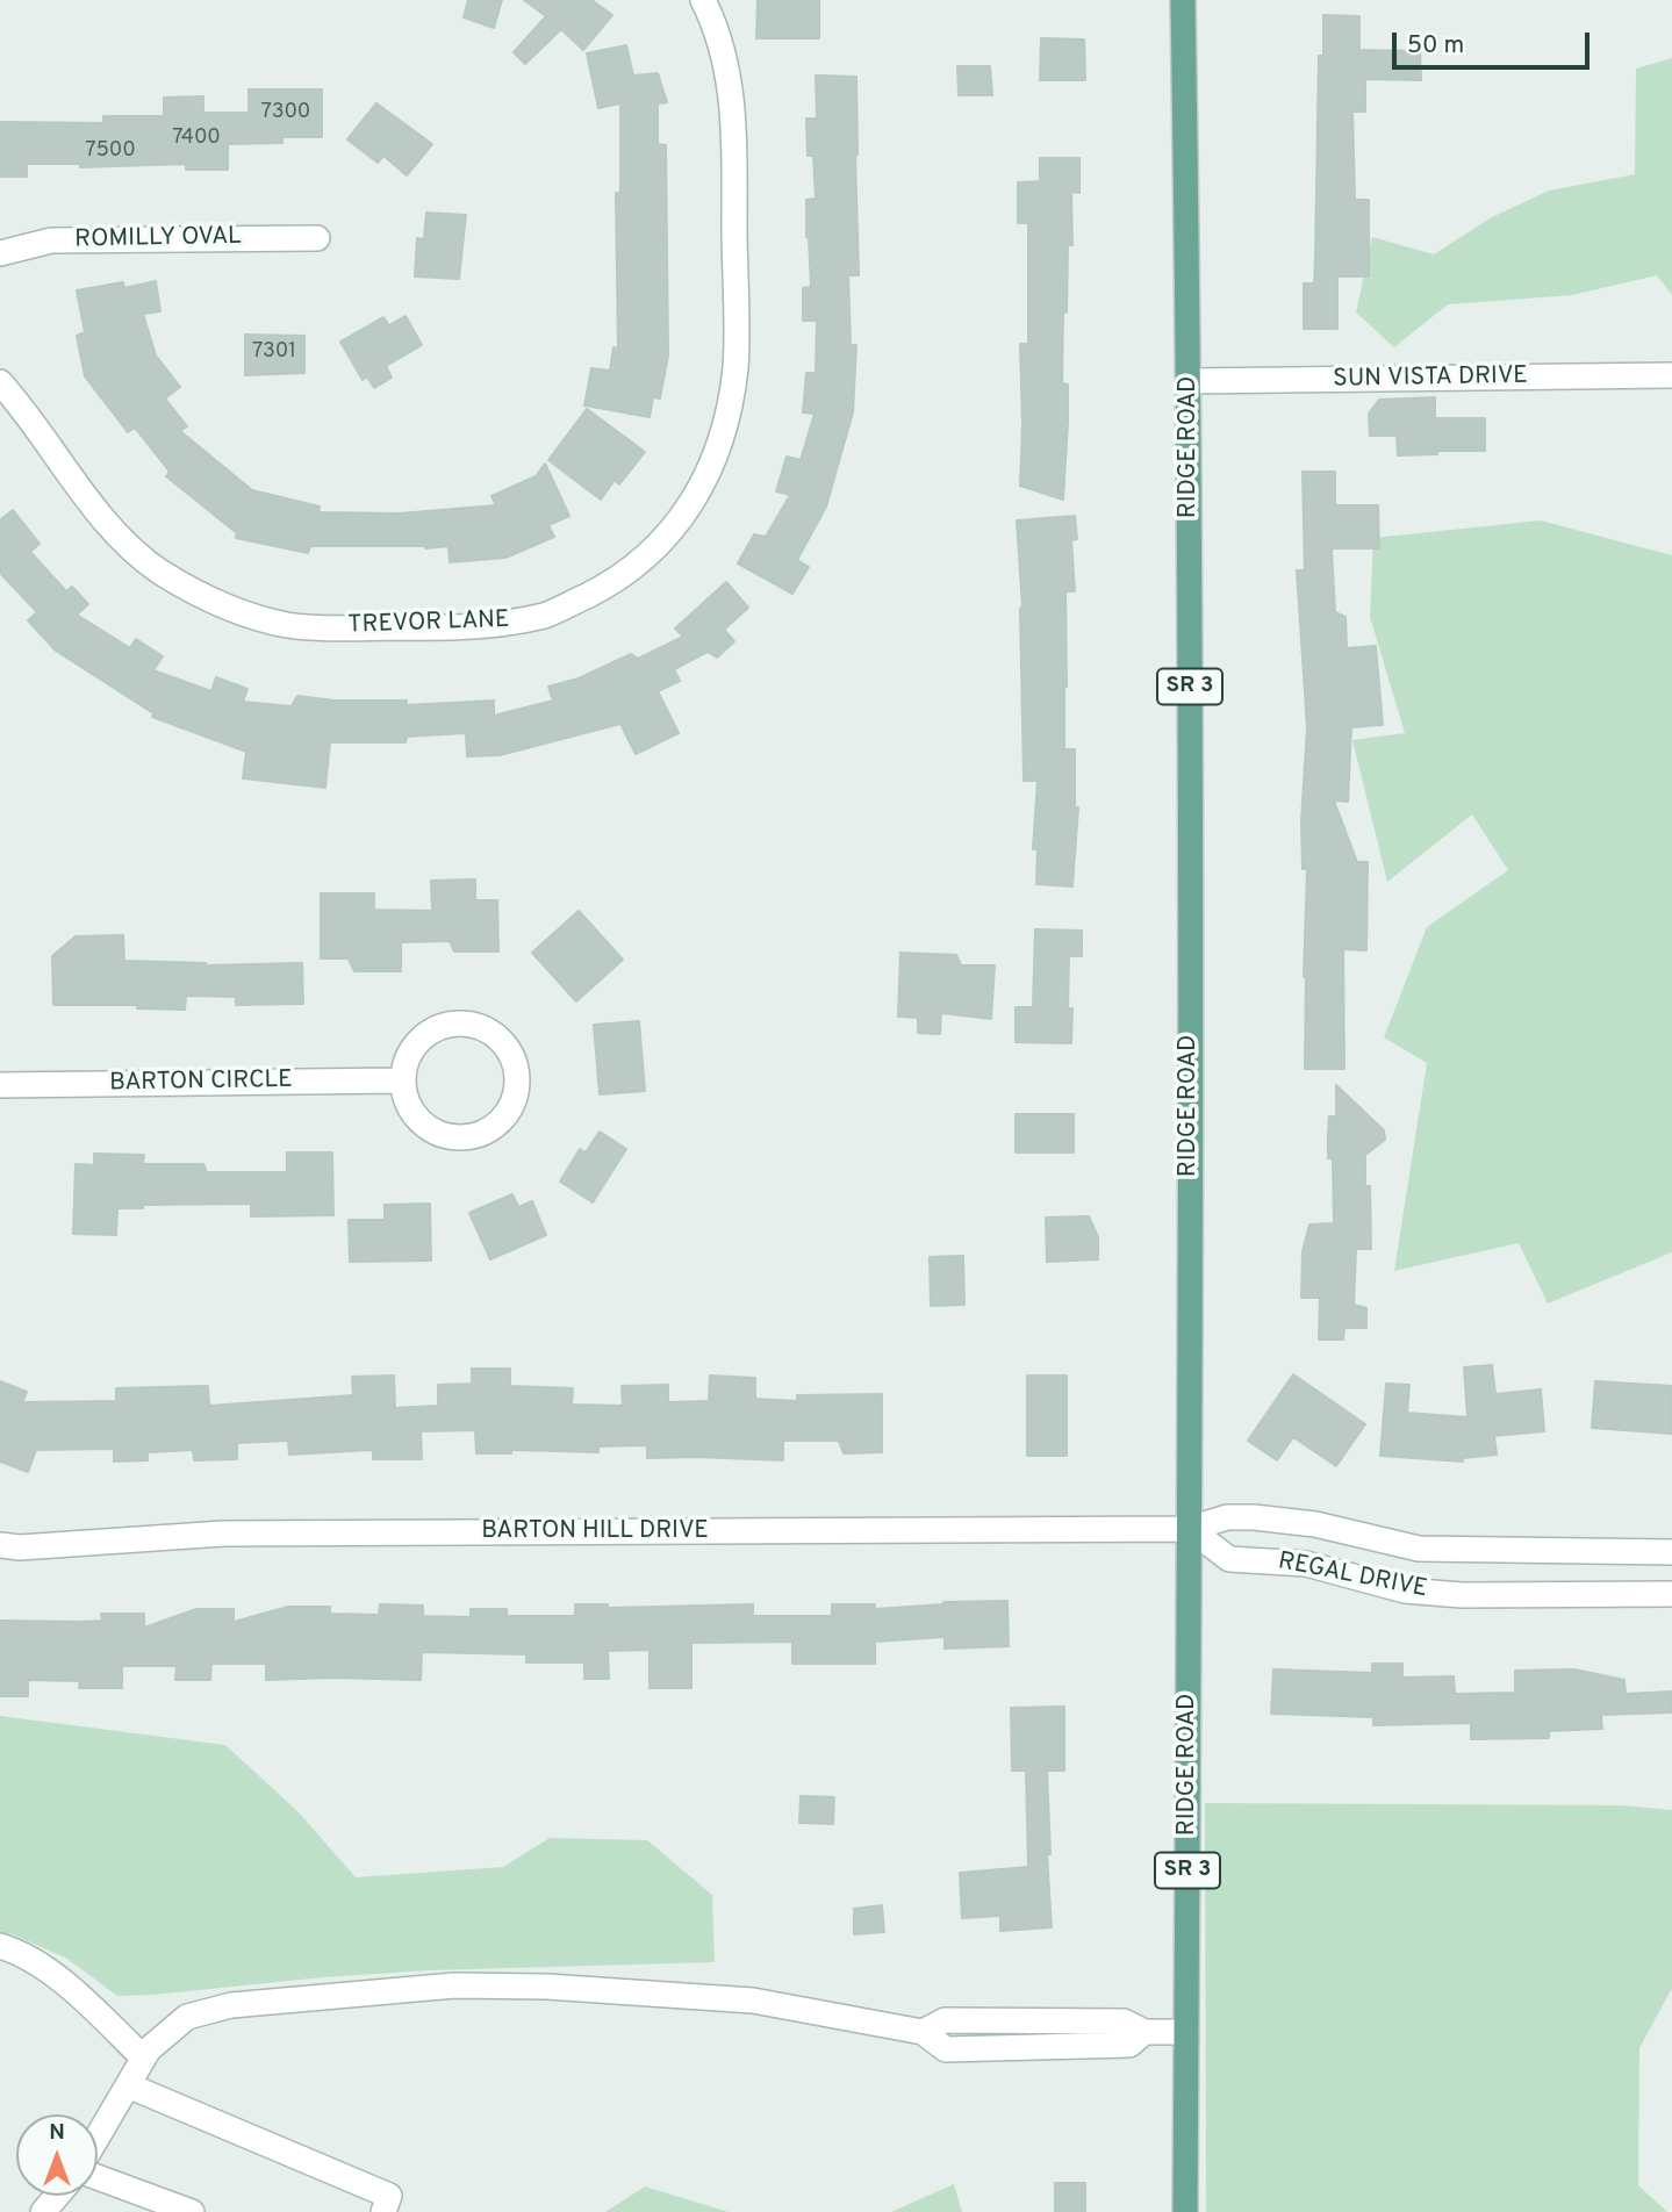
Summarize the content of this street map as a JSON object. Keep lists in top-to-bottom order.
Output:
{
  "streets": {
    "main road": ["RIDGE ROAD", "SR 3"],
    "street": [
      "ROMILLY OVAL",
      "SUN VISTA DRIVE",
      "TREVOR LANE",
      "BARTON CIRCLE",
      "BARTON HILL DRIVE",
      "REGAL DRIVE"
    ]
  },
  "crossings": [
    ["SUN VISTA DRIVE", "RIDGE ROAD"],
    ["RIDGE ROAD", "BARTON HILL DRIVE"],
    ["RIDGE ROAD", "REGAL DRIVE"],
    ["BARTON HILL DRIVE", "REGAL DRIVE"]
  ],
  "house_numbers": [
    "7300",
    "7400",
    "7500",
    "7301"
  ],
  "scale_bar": "50 m",
  "north": "top"
}
